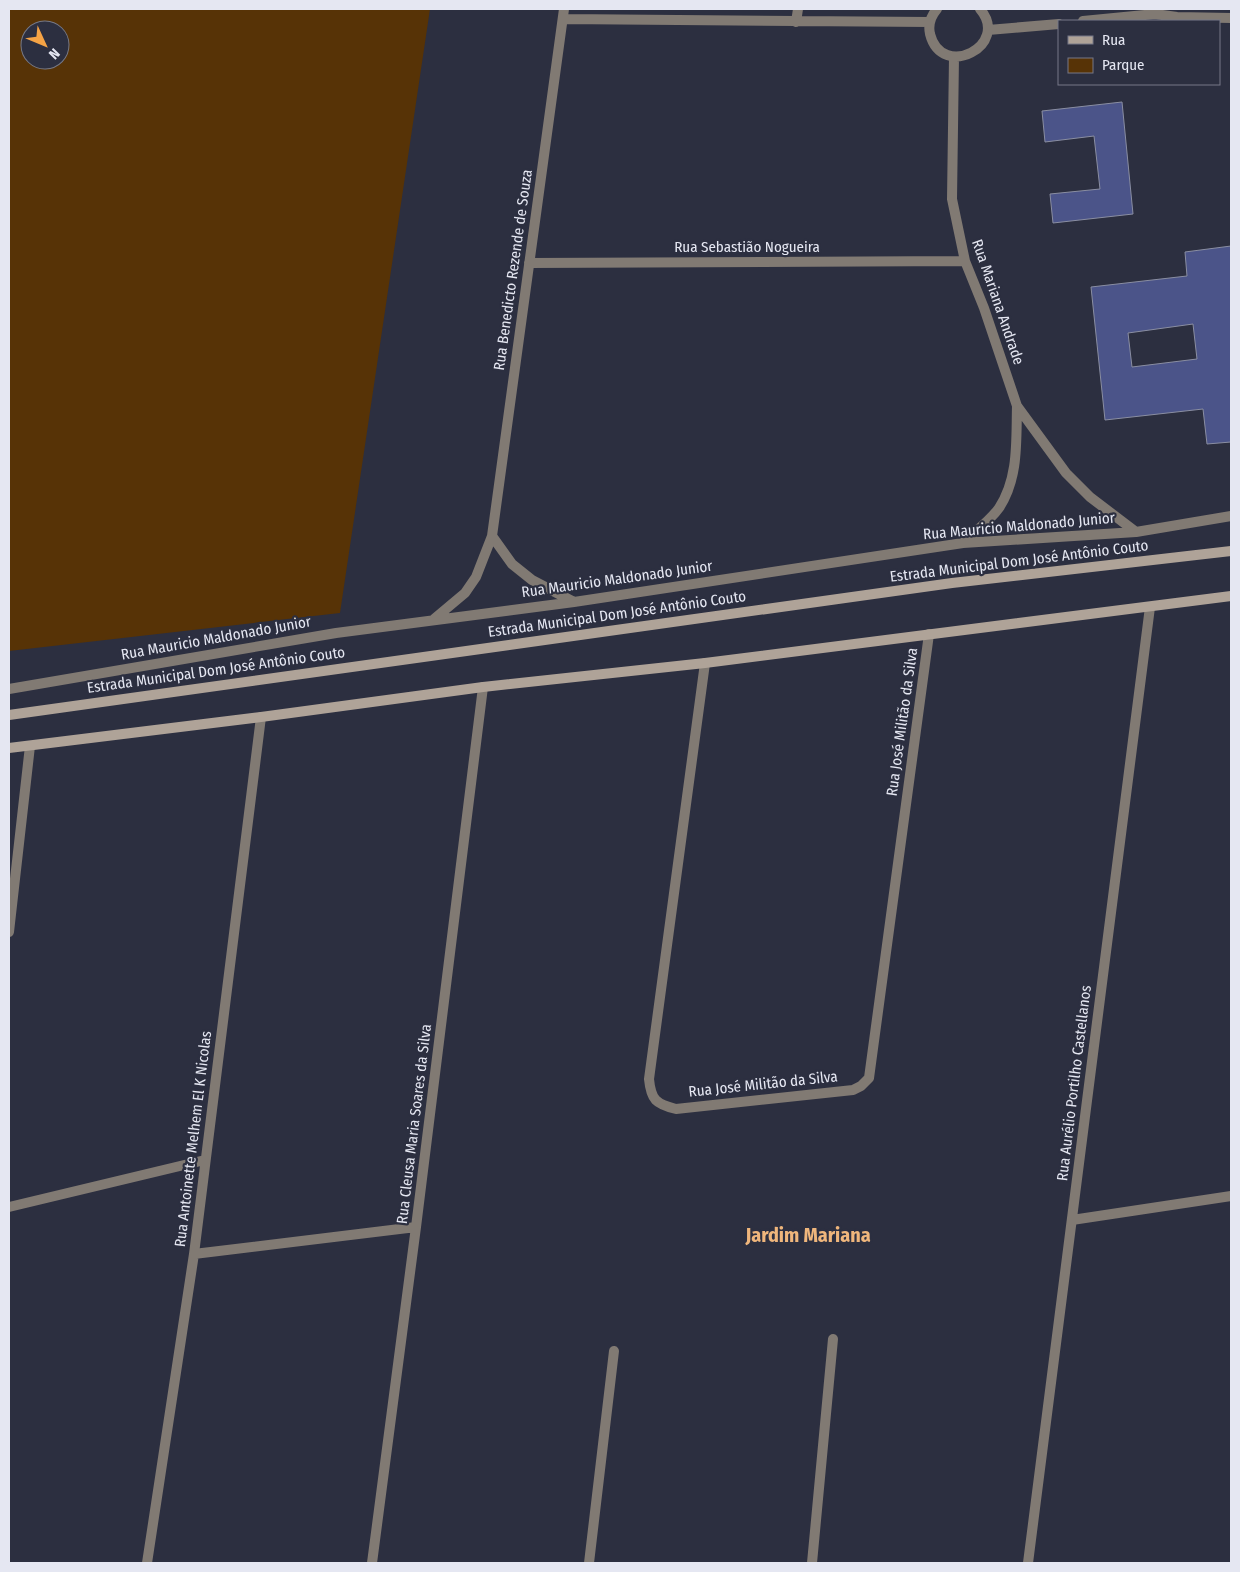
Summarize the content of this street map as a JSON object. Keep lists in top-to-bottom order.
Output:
{
  "streets": {
    "main road": ["Estrada Municipal Dom José Antônio Couto"],
    "street": [
      "Rua Sebastião Nogueira",
      "Rua Benedicto Rezende de Souza",
      "Rua Mariana Andrade",
      "Rua Mauricio Maldonado Junior",
      "Rua José Militão da Silva",
      "Rua Aurélio Portilho Castellanos",
      "Rua Cleusa Maria Soares da Silva",
      "Rua Antoinette Melhem El K Nicolas"
    ]
  },
  "crossings": [
    ["Rua Sebastião Nogueira", "Rua Benedicto Rezende de Souza"],
    ["Rua Sebastião Nogueira", "Rua Mariana Andrade"],
    ["Rua Benedicto Rezende de Souza", "Rua Mauricio Maldonado Junior"]
  ],
  "districts": ["Jardim Mariana"],
  "legend": ["Rua", "Parque"],
  "north": "bottom right"
}
